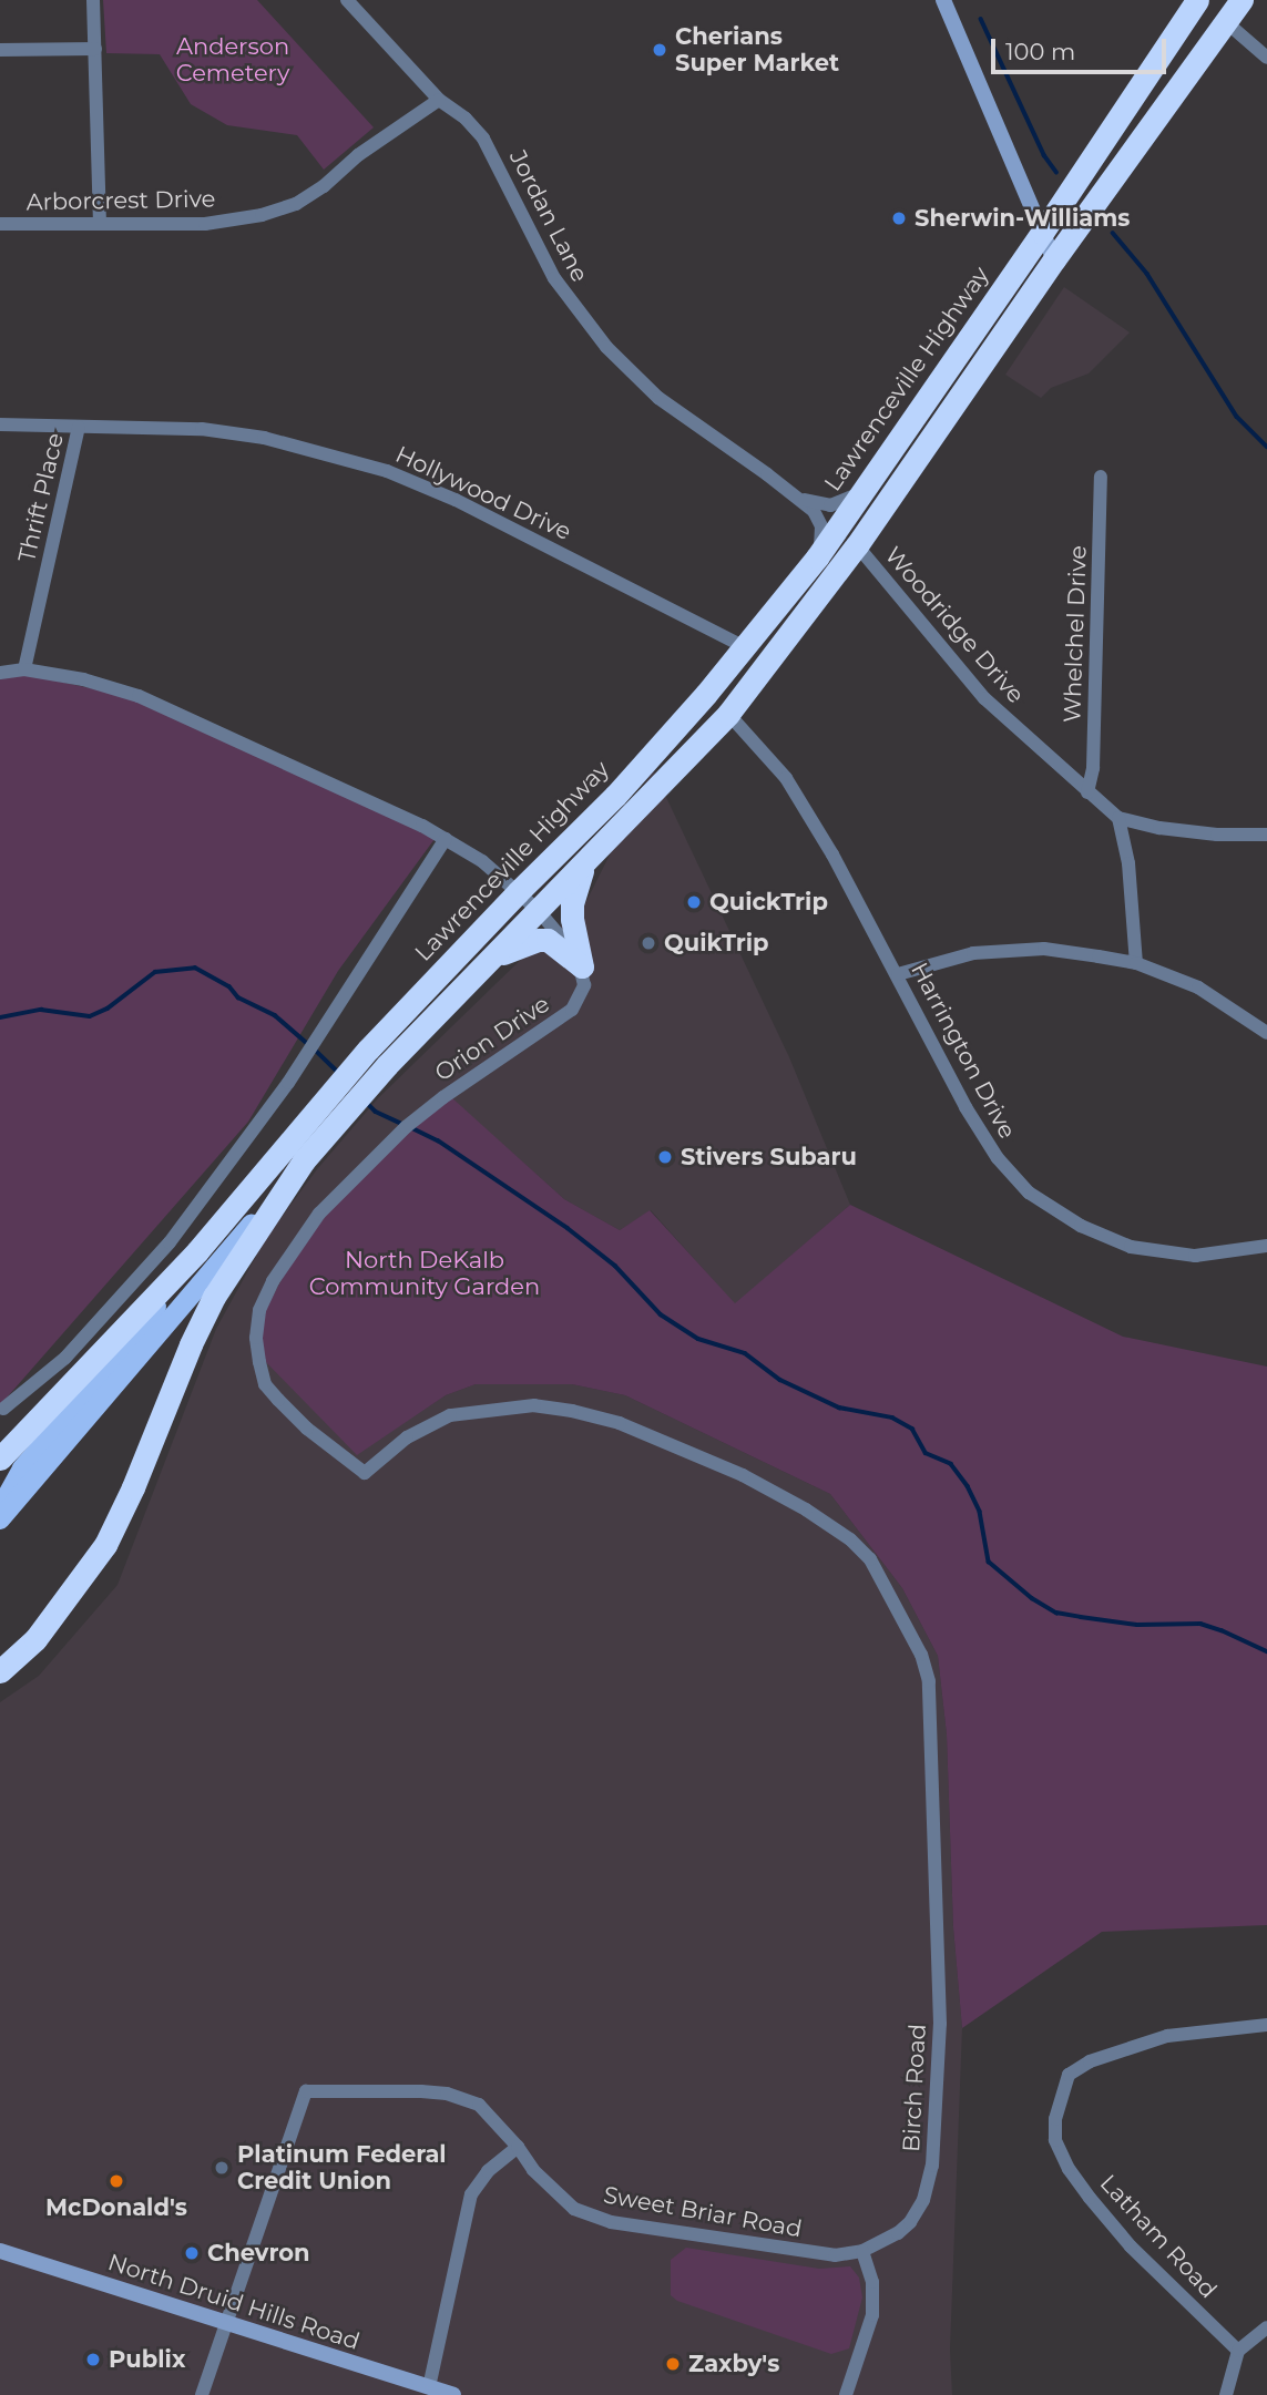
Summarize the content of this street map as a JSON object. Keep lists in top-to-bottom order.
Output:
{
  "streets": {
    "highway": ["Lawrenceville Highway"],
    "main road": ["North Druid Hills Road"],
    "street": [
      "Arborcrest Drive",
      "Jordan Lane",
      "Hollywood Drive",
      "Thrift Place",
      "Woodridge Drive",
      "Whelchel Drive",
      "Orion Drive",
      "Harrington Drive",
      "Birch Road",
      "Sweet Briar Road",
      "Latham Road"
    ]
  },
  "crossings": [
    ["Arborcrest Drive", "Jordan Lane"],
    ["Jordan Lane", "Lawrenceville Highway"],
    ["Lawrenceville Highway", "Hollywood Drive"],
    ["Hollywood Drive", "Thrift Place"],
    ["Woodridge Drive", "Whelchel Drive"],
    ["Orion Drive", "Birch Road"],
    ["Birch Road", "Sweet Briar Road"],
    ["Sweet Briar Road", "North Druid Hills Road"]
  ],
  "parks": ["Anderson Cemetery", "North DeKalb Community Garden"],
  "places": [
    "Cherians Super Market",
    "Sherwin-Williams",
    "QuickTrip",
    "QuikTrip",
    "Stivers Subaru",
    "Platinum Federal Credit Union",
    "McDonald's",
    "Chevron",
    "Publix",
    "Zaxby's"
  ],
  "scale_bar": "100 m"
}
